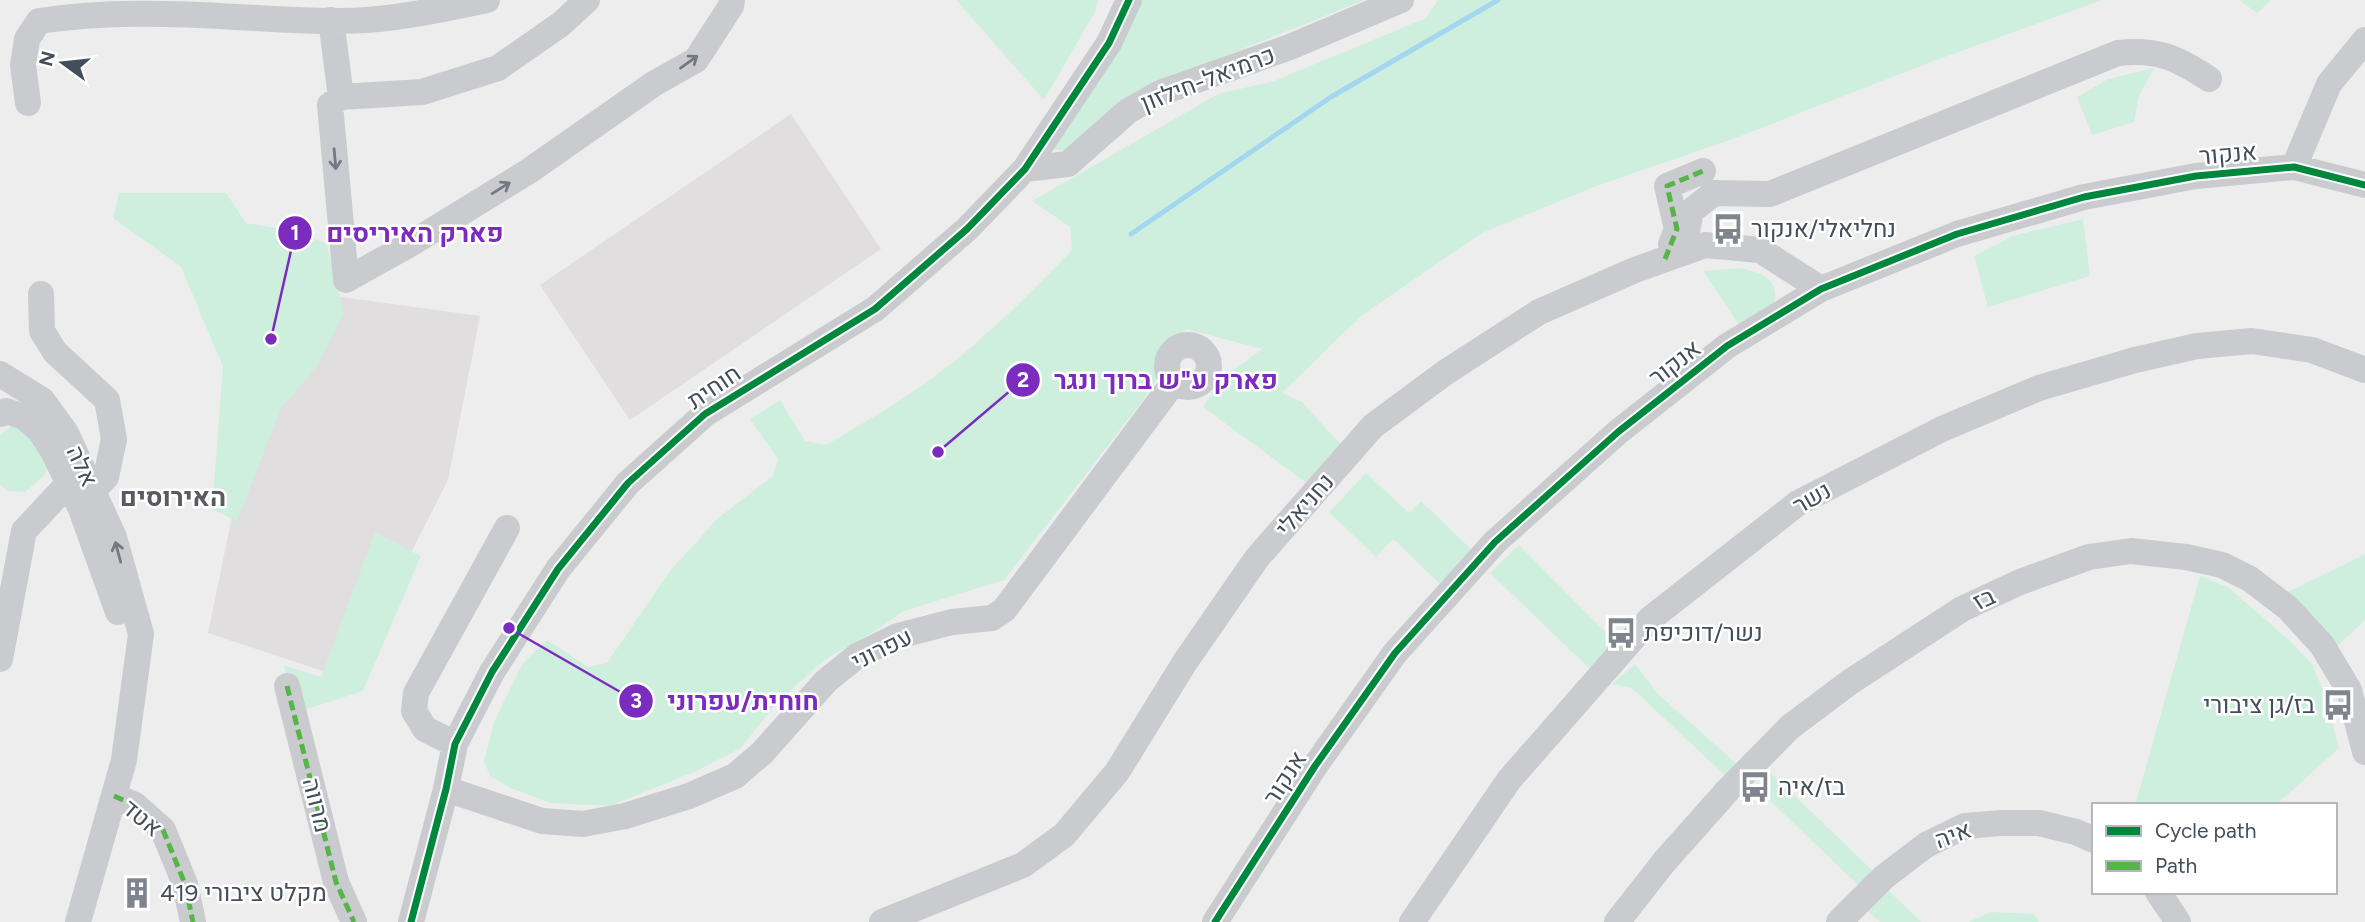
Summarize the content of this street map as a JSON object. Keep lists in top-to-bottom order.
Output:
{
  "streets": {
    "street": [
      "כרמיאל-חילזון",
      "אנקור",
      "חוחית",
      "אלה",
      "נשר",
      "נחניאלי",
      "בז",
      "עפרוני",
      "מרווה",
      "אטד",
      "איה"
    ]
  },
  "crossings": [
    ["כרמיאל-חילזון", "חוחית"],
    ["אנקור", "נחניאלי"],
    ["חוחית", "עפרוני"],
    ["אלה", "אטד"]
  ],
  "districts": ["האירוסים"],
  "places": {
    "bus stop": [
      "נחליאלי/אנקור",
      "נשר/דוכיפת",
      "בז/גן ציבורי",
      "בז/איה"
    ],
    "other": ["פארק האיריסים", "פארק ע\"ש ברוך ונגר", "חוחית/עפרוני"],
    "building": ["מקלט ציבורי 419"]
  },
  "legend": ["Cycle path", "Path"],
  "north": "left"
}
